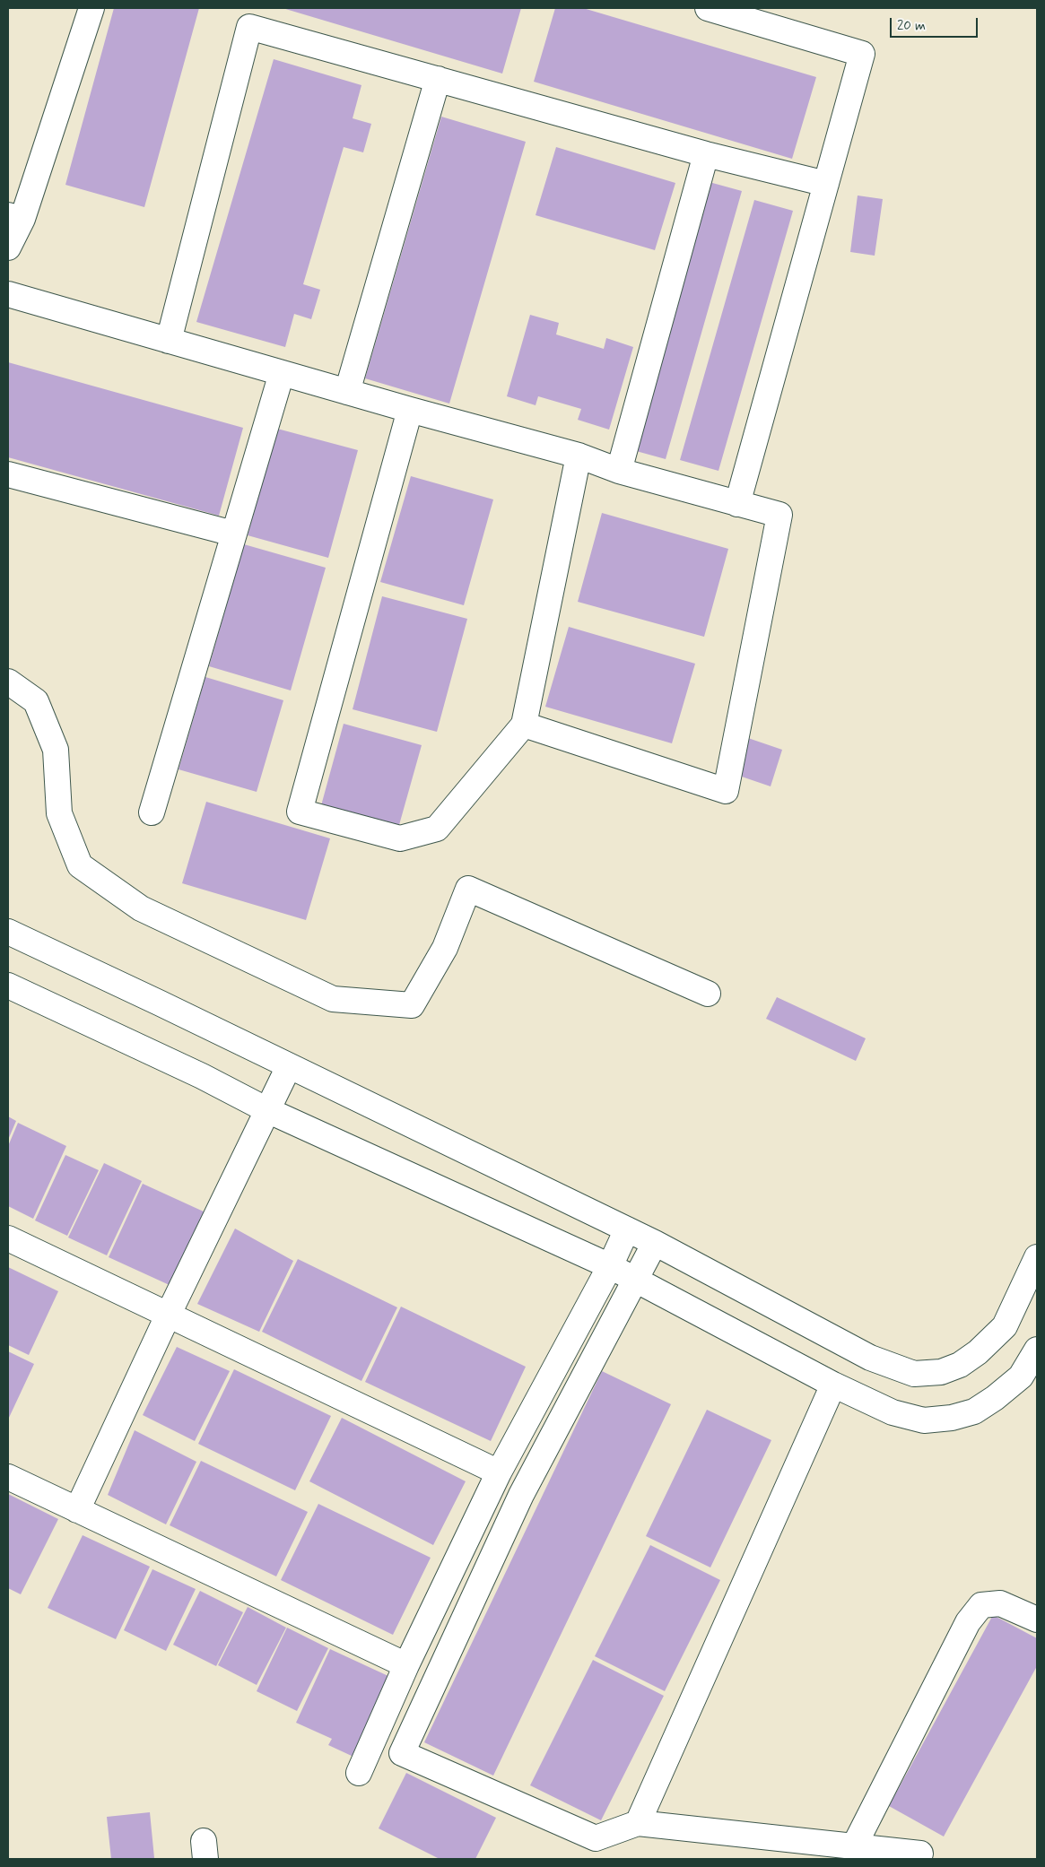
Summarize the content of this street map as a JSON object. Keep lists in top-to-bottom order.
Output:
{
  "scale_bar": "20 m"
}
